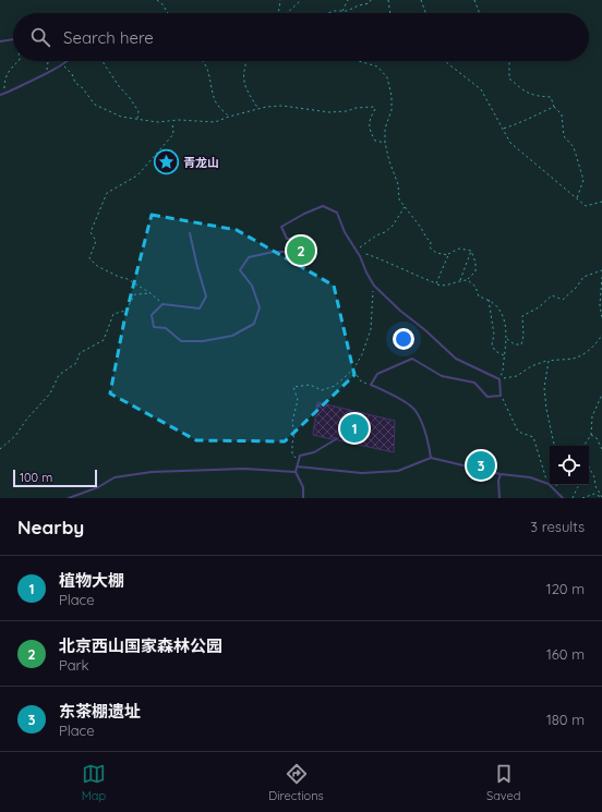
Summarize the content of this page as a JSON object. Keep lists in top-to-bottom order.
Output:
{
  "places": {
    "place": ["青龙山"]
  },
  "scale_bar": "100 m",
  "page": {
    "search": "Search here",
    "pins": ["2", "1", "3"],
    "scale": "100 m",
    "heading": ["Nearby", "3 results"],
    "list": [
      {
        "mark": "1",
        "name": "植物大棚",
        "note": "Place",
        "value": "120 m"
      },
      {
        "mark": "2",
        "name": "北京西山国家森林公园",
        "note": "Park",
        "value": "160 m"
      },
      {
        "mark": "3",
        "name": "东茶棚遗址",
        "note": "Place",
        "value": "180 m"
      }
    ],
    "nav": ["Map", "Directions", "Saved"]
  }
}
